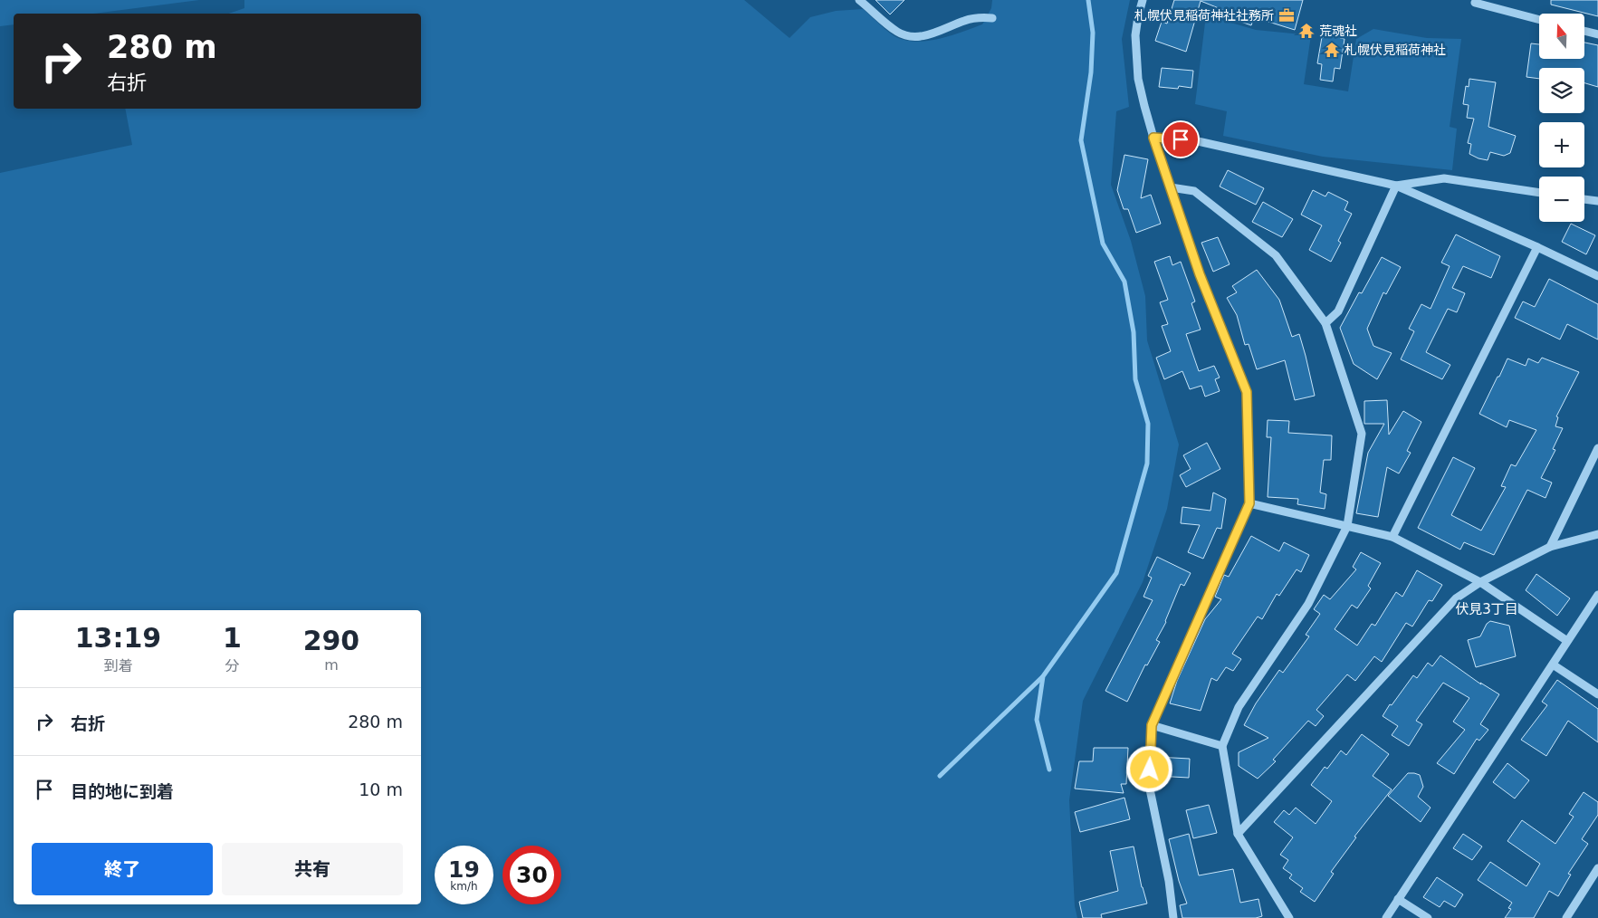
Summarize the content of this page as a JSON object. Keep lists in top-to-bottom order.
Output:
{
  "districts": ["伏見3丁目"],
  "places": {
    "office": ["札幌伏見稲荷神社社務所"],
    "temple": ["荒魂社", "札幌伏見稲荷神社"]
  },
  "north": "top",
  "page": {
    "map_buttons": ["+", "−"],
    "turn": ["280 m", "右折"],
    "eta": [
      "13:19",
      "到着",
      "1",
      "分",
      "290",
      "m"
    ],
    "list": [
      {
        "name": "右折",
        "value": "280 m"
      },
      {
        "name": "目的地に到着",
        "value": "10 m"
      }
    ],
    "buttons": ["終了", "共有"],
    "speed": "19 km/h",
    "limit": "30"
  }
}
